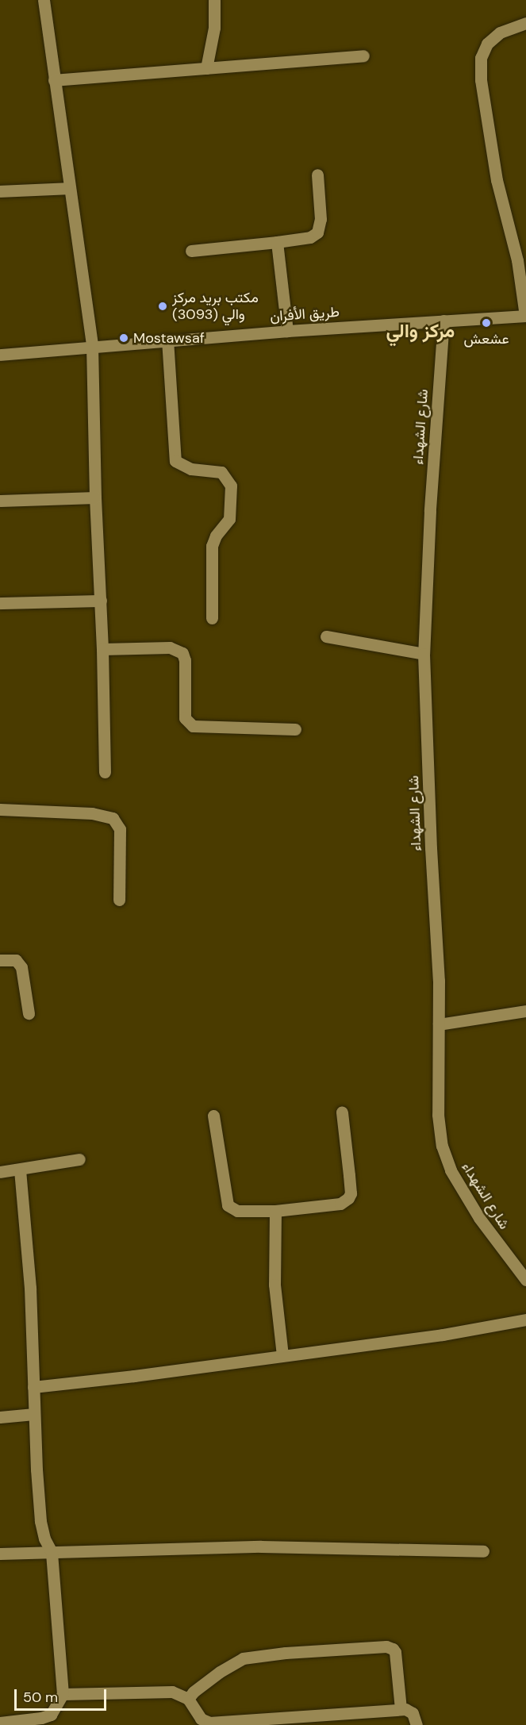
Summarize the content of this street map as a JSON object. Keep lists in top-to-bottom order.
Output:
{
  "streets": {
    "street": ["طريق الأفران", "شارع الشهداء"]
  },
  "crossings": [
    ["طريق الأفران", "شارع الشهداء"]
  ],
  "districts": ["مركز والي"],
  "places": ["مكتب بريد مركز والي (3093)", "عشعش", "Mostawsaf"],
  "scale_bar": "50 m"
}
